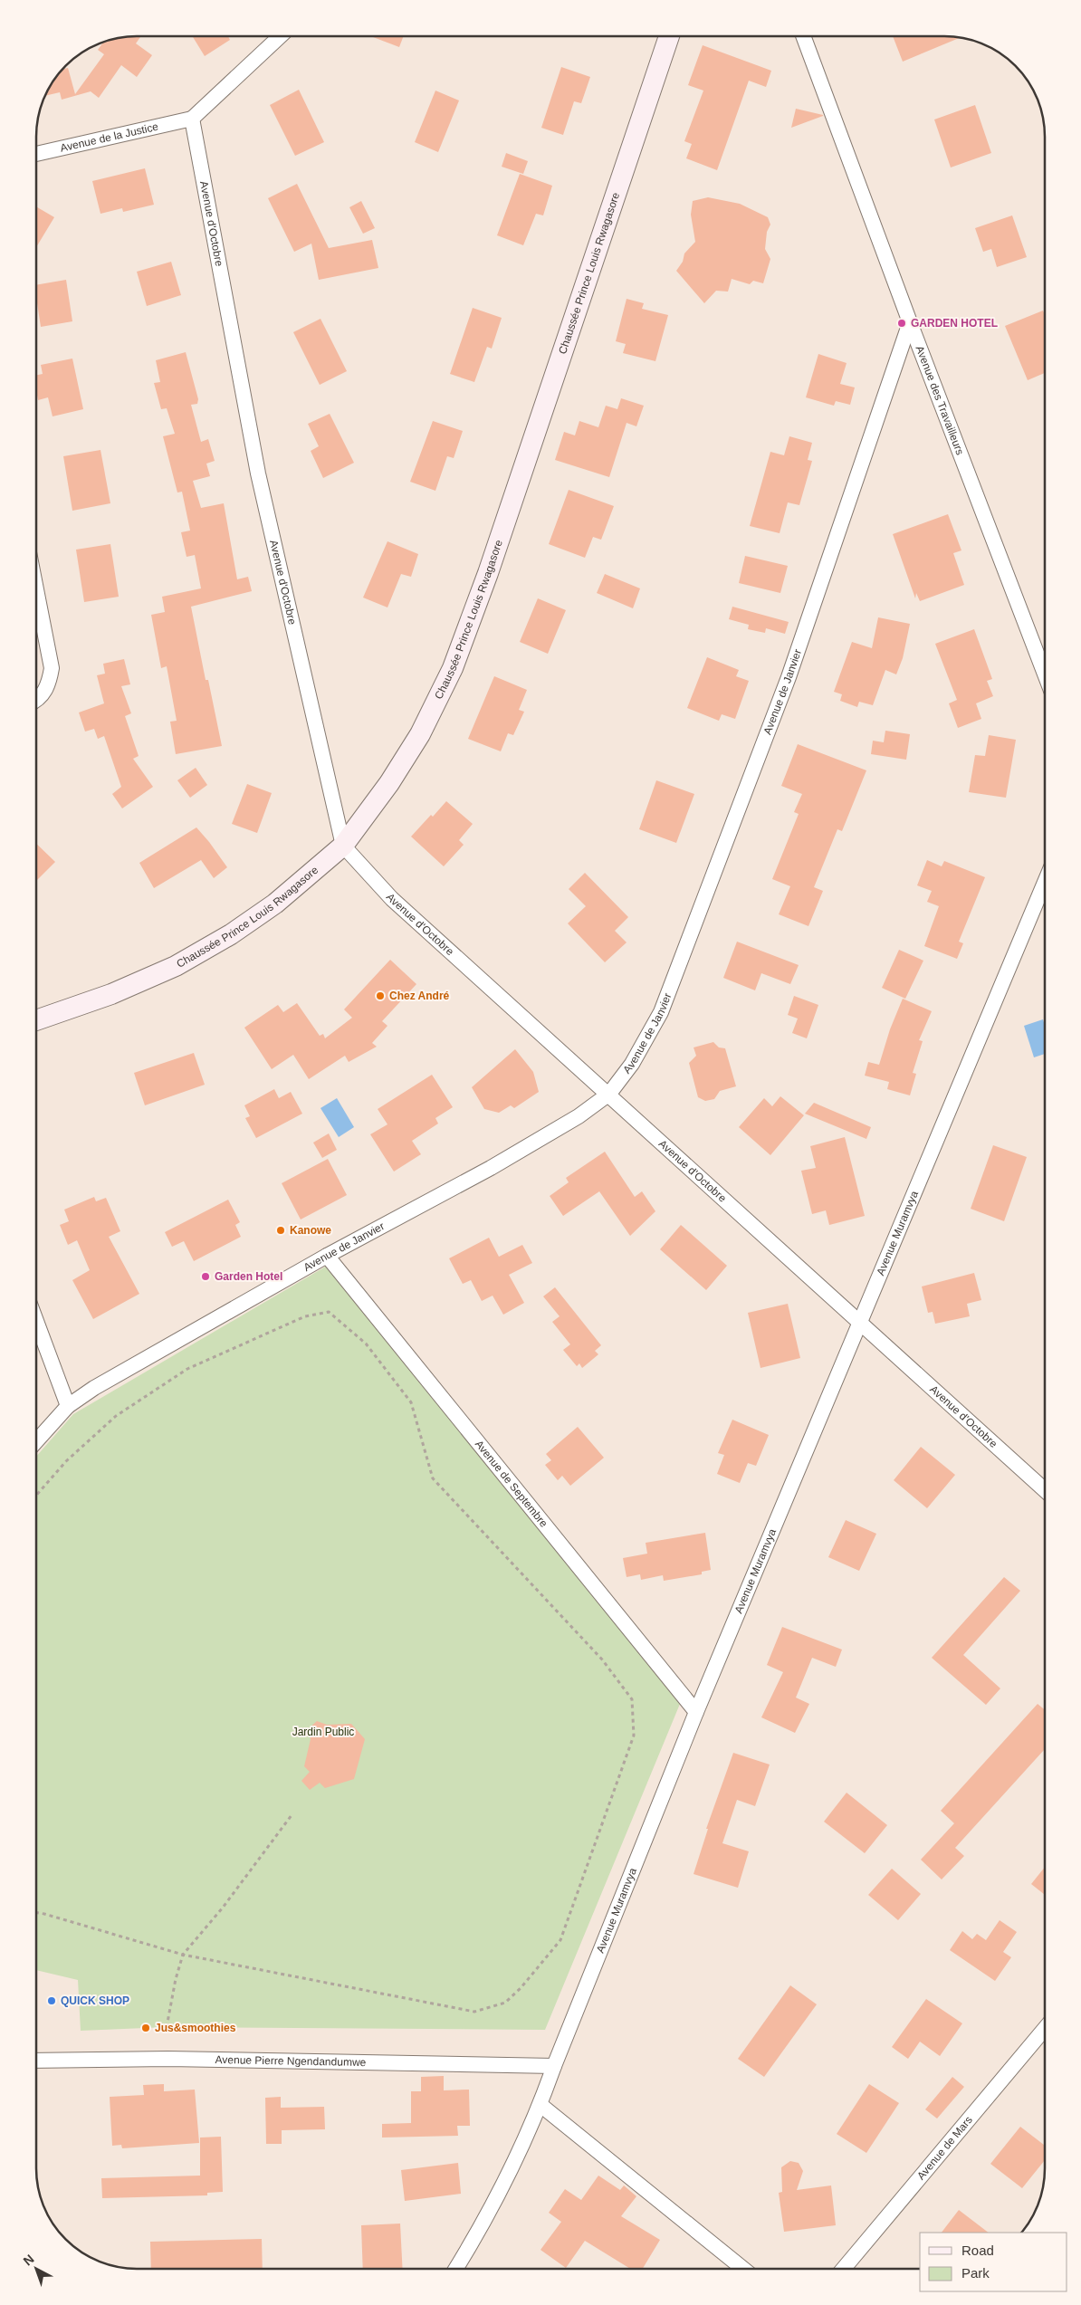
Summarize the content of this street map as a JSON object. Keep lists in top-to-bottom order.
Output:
{
  "streets": {
    "street": [
      "Avenue de la Justice",
      "Avenue d'Octobre",
      "Chaussée Prince Louis Rwagasore",
      "Avenue des Travailleurs",
      "Avenue de Janvier",
      "Avenue Muramvya",
      "Avenue de Septembre",
      "Avenue Pierre Ngendandumwe",
      "Avenue de Mars"
    ]
  },
  "crossings": [
    ["Avenue de la Justice", "Avenue d'Octobre"],
    ["Avenue d'Octobre", "Chaussée Prince Louis Rwagasore"],
    ["Avenue d'Octobre", "Avenue de Janvier"],
    ["Avenue d'Octobre", "Avenue Muramvya"],
    ["Avenue des Travailleurs", "Avenue de Janvier"],
    ["Avenue de Janvier", "Avenue de Septembre"],
    ["Avenue Muramvya", "Avenue de Septembre"],
    ["Avenue Muramvya", "Avenue Pierre Ngendandumwe"]
  ],
  "parks": ["Jardin Public"],
  "places": [
    "GARDEN HOTEL",
    "Chez André",
    "Kanowe",
    "Garden Hotel",
    "QUICK SHOP",
    "Jus&smoothies"
  ],
  "legend": ["Road", "Park"],
  "north": "top left"
}
